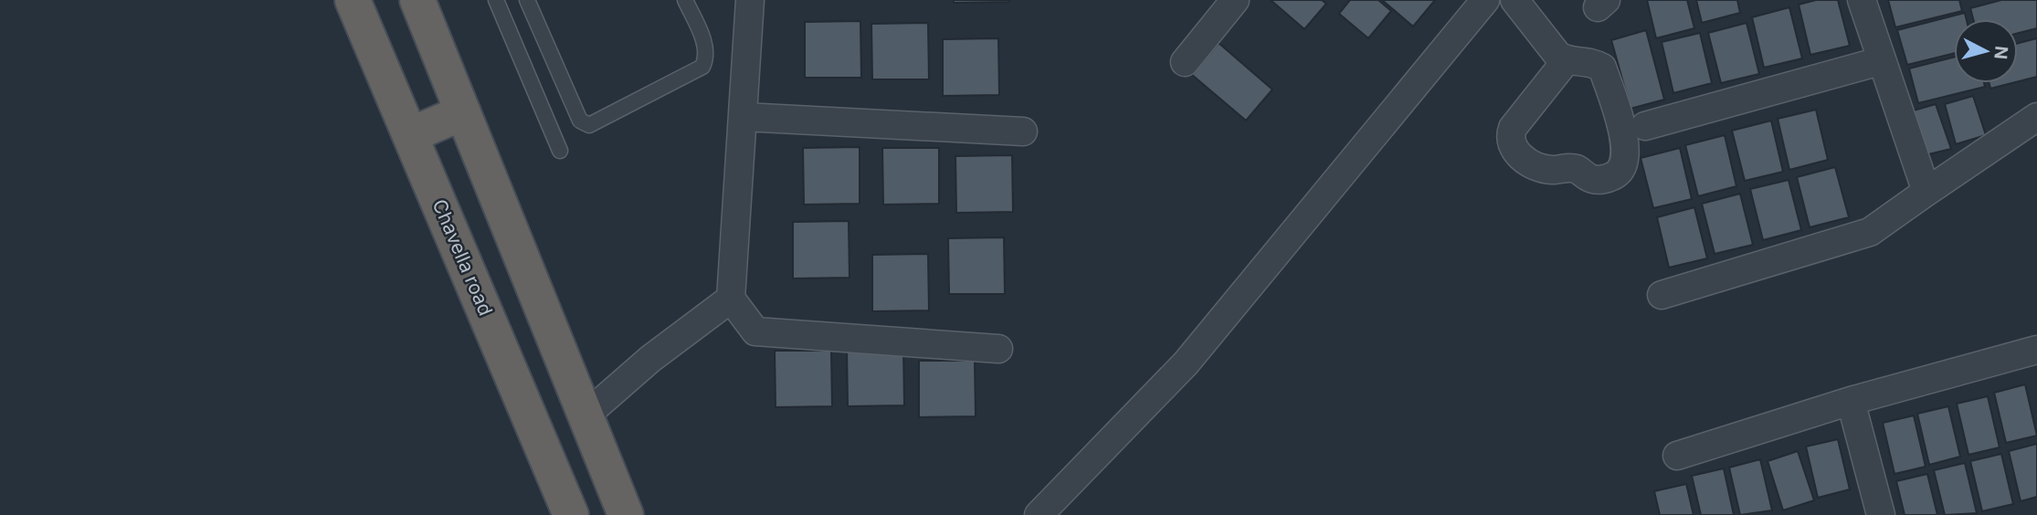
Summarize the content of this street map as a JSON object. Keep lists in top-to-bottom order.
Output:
{
  "streets": {
    "highway": ["Chavella road"]
  },
  "north": "right"
}
